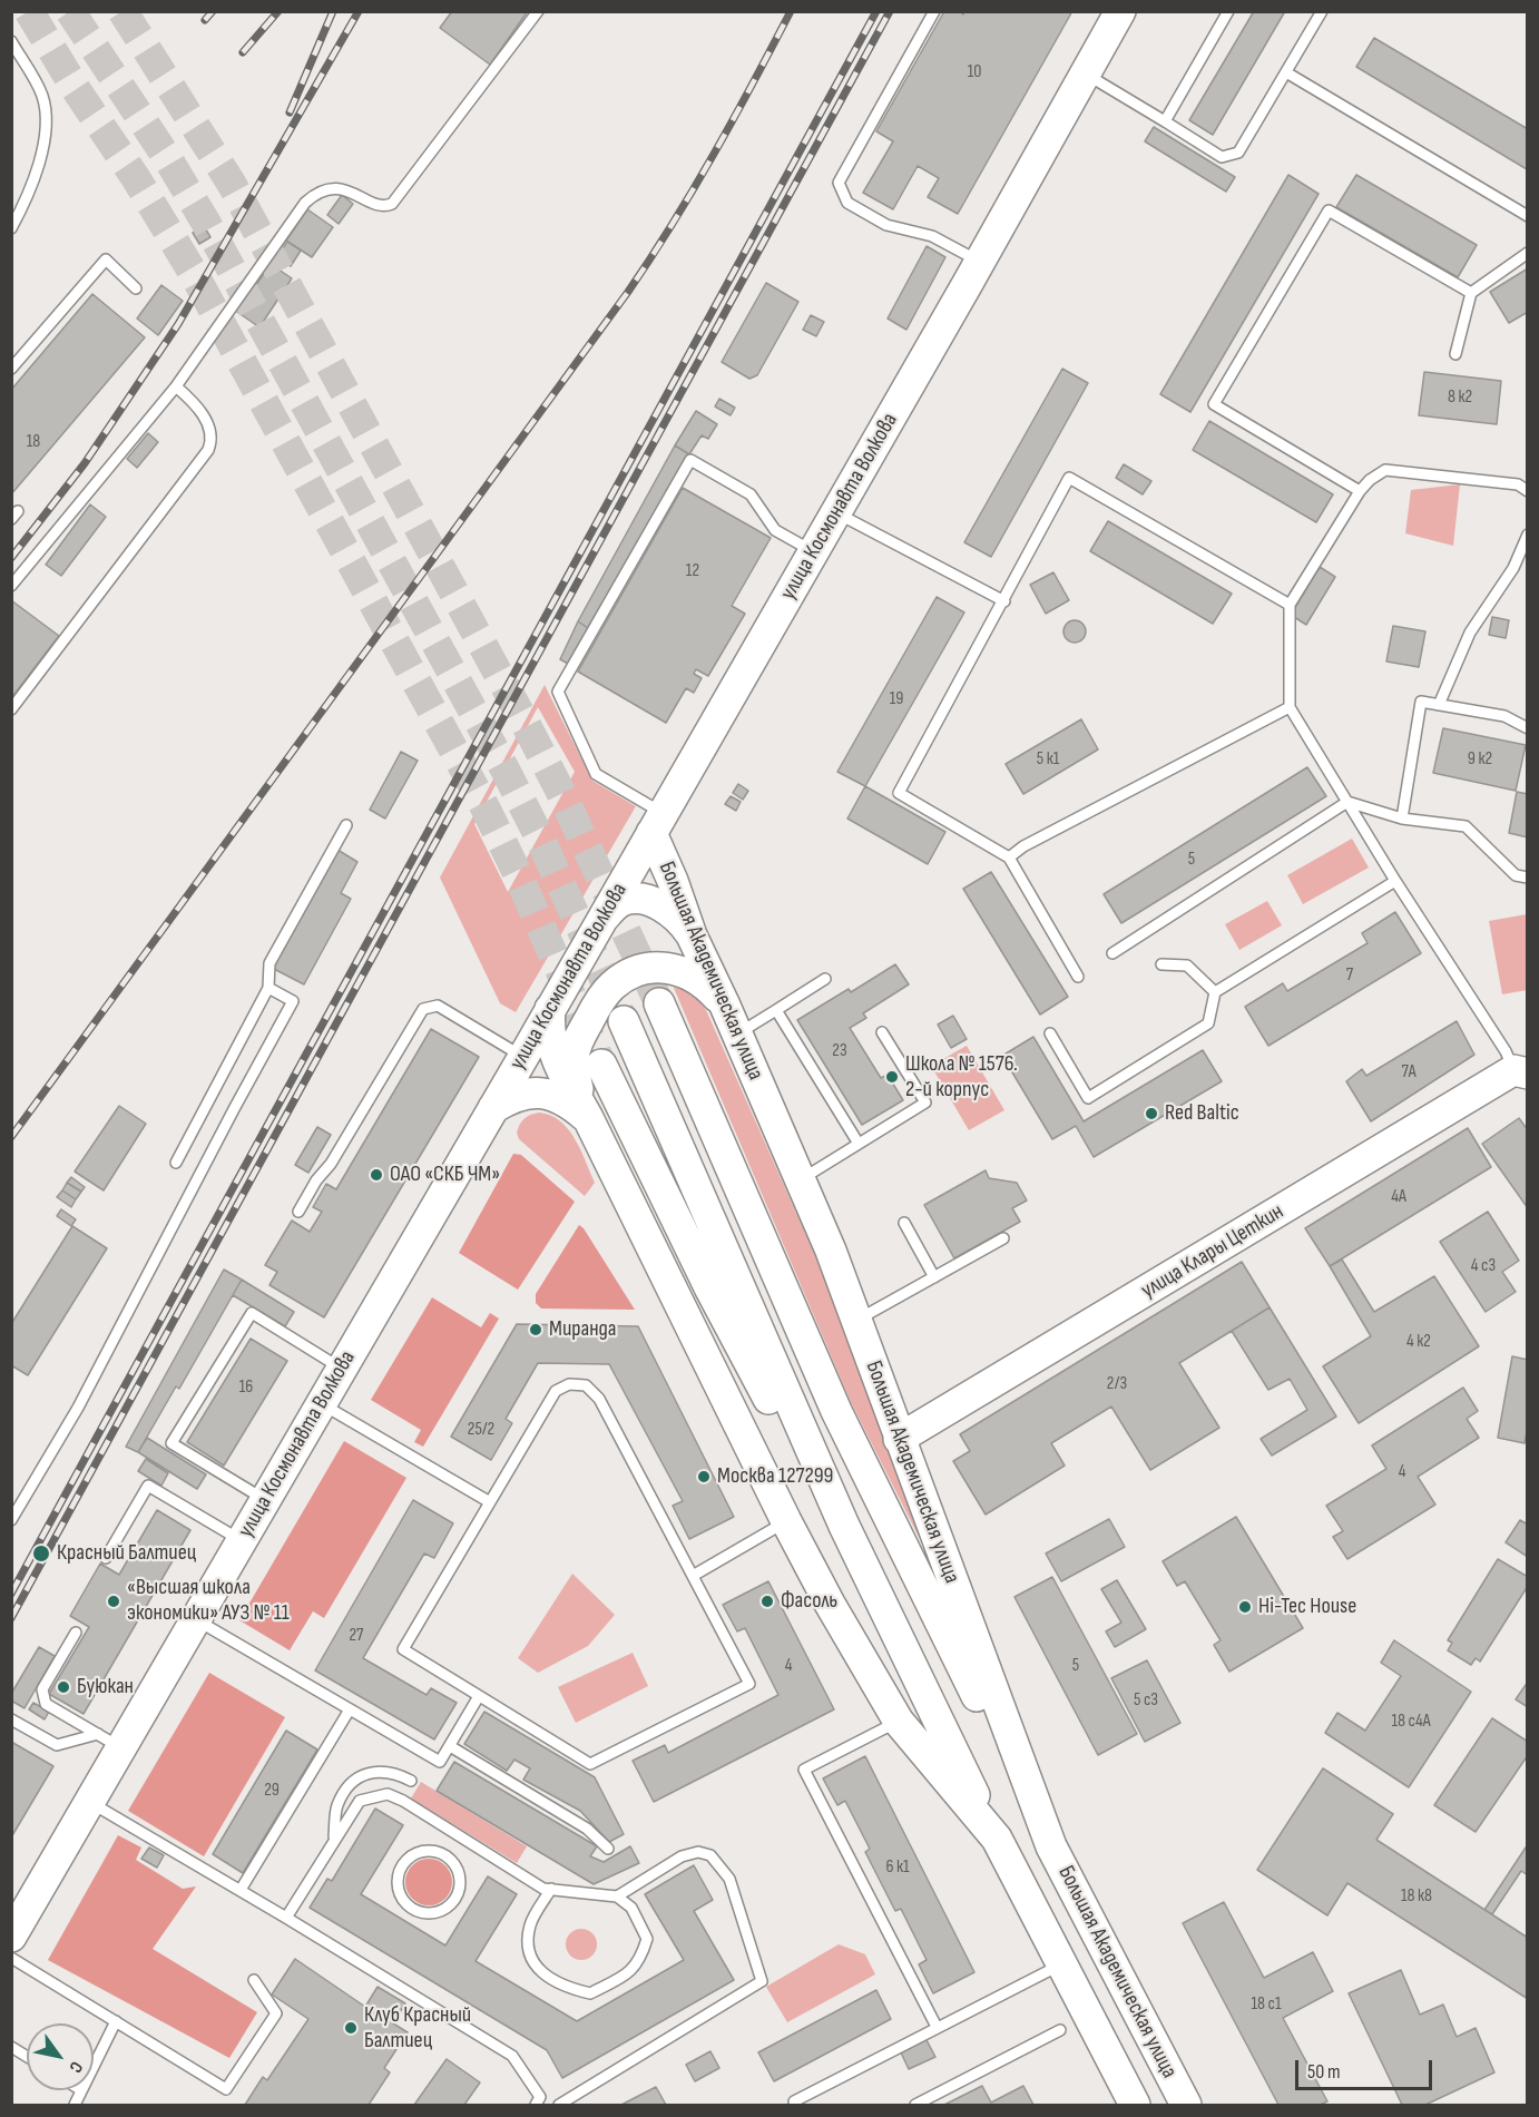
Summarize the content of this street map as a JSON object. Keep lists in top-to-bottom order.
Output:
{
  "streets": {
    "main road": ["улица Космонавта Волкова", "Большая Академическая улица", "улица Клары Цеткин"]
  },
  "crossings": [
    ["улица Космонавта Волкова", "Большая Академическая улица"],
    ["Большая Академическая улица", "улица Клары Цеткин"]
  ],
  "places": [
    "Школа № 1576. 2-й корпус",
    "Red Baltic",
    "ОАО «СКБ ЧМ»",
    "Миранда",
    "Москва 127299",
    "Красный Балтиец",
    "«Высшая школа экономики» АУЗ № 11",
    "Фасоль",
    "Hi-Tec House",
    "Буюкан",
    "Клуб Красный Балтиец"
  ],
  "house_numbers": [
    "10",
    "8 к2",
    "18",
    "12",
    "19",
    "5 к1",
    "9 к2",
    "5",
    "7",
    "23",
    "7А",
    "4А",
    "4 с3",
    "4 к2",
    "2/3",
    "16",
    "25/2",
    "4",
    "27",
    "4",
    "5",
    "5 с3",
    "18 с4А",
    "29",
    "6 к1",
    "18 к8",
    "18 с1"
  ],
  "scale_bar": "50 m",
  "north": "bottom right"
}
